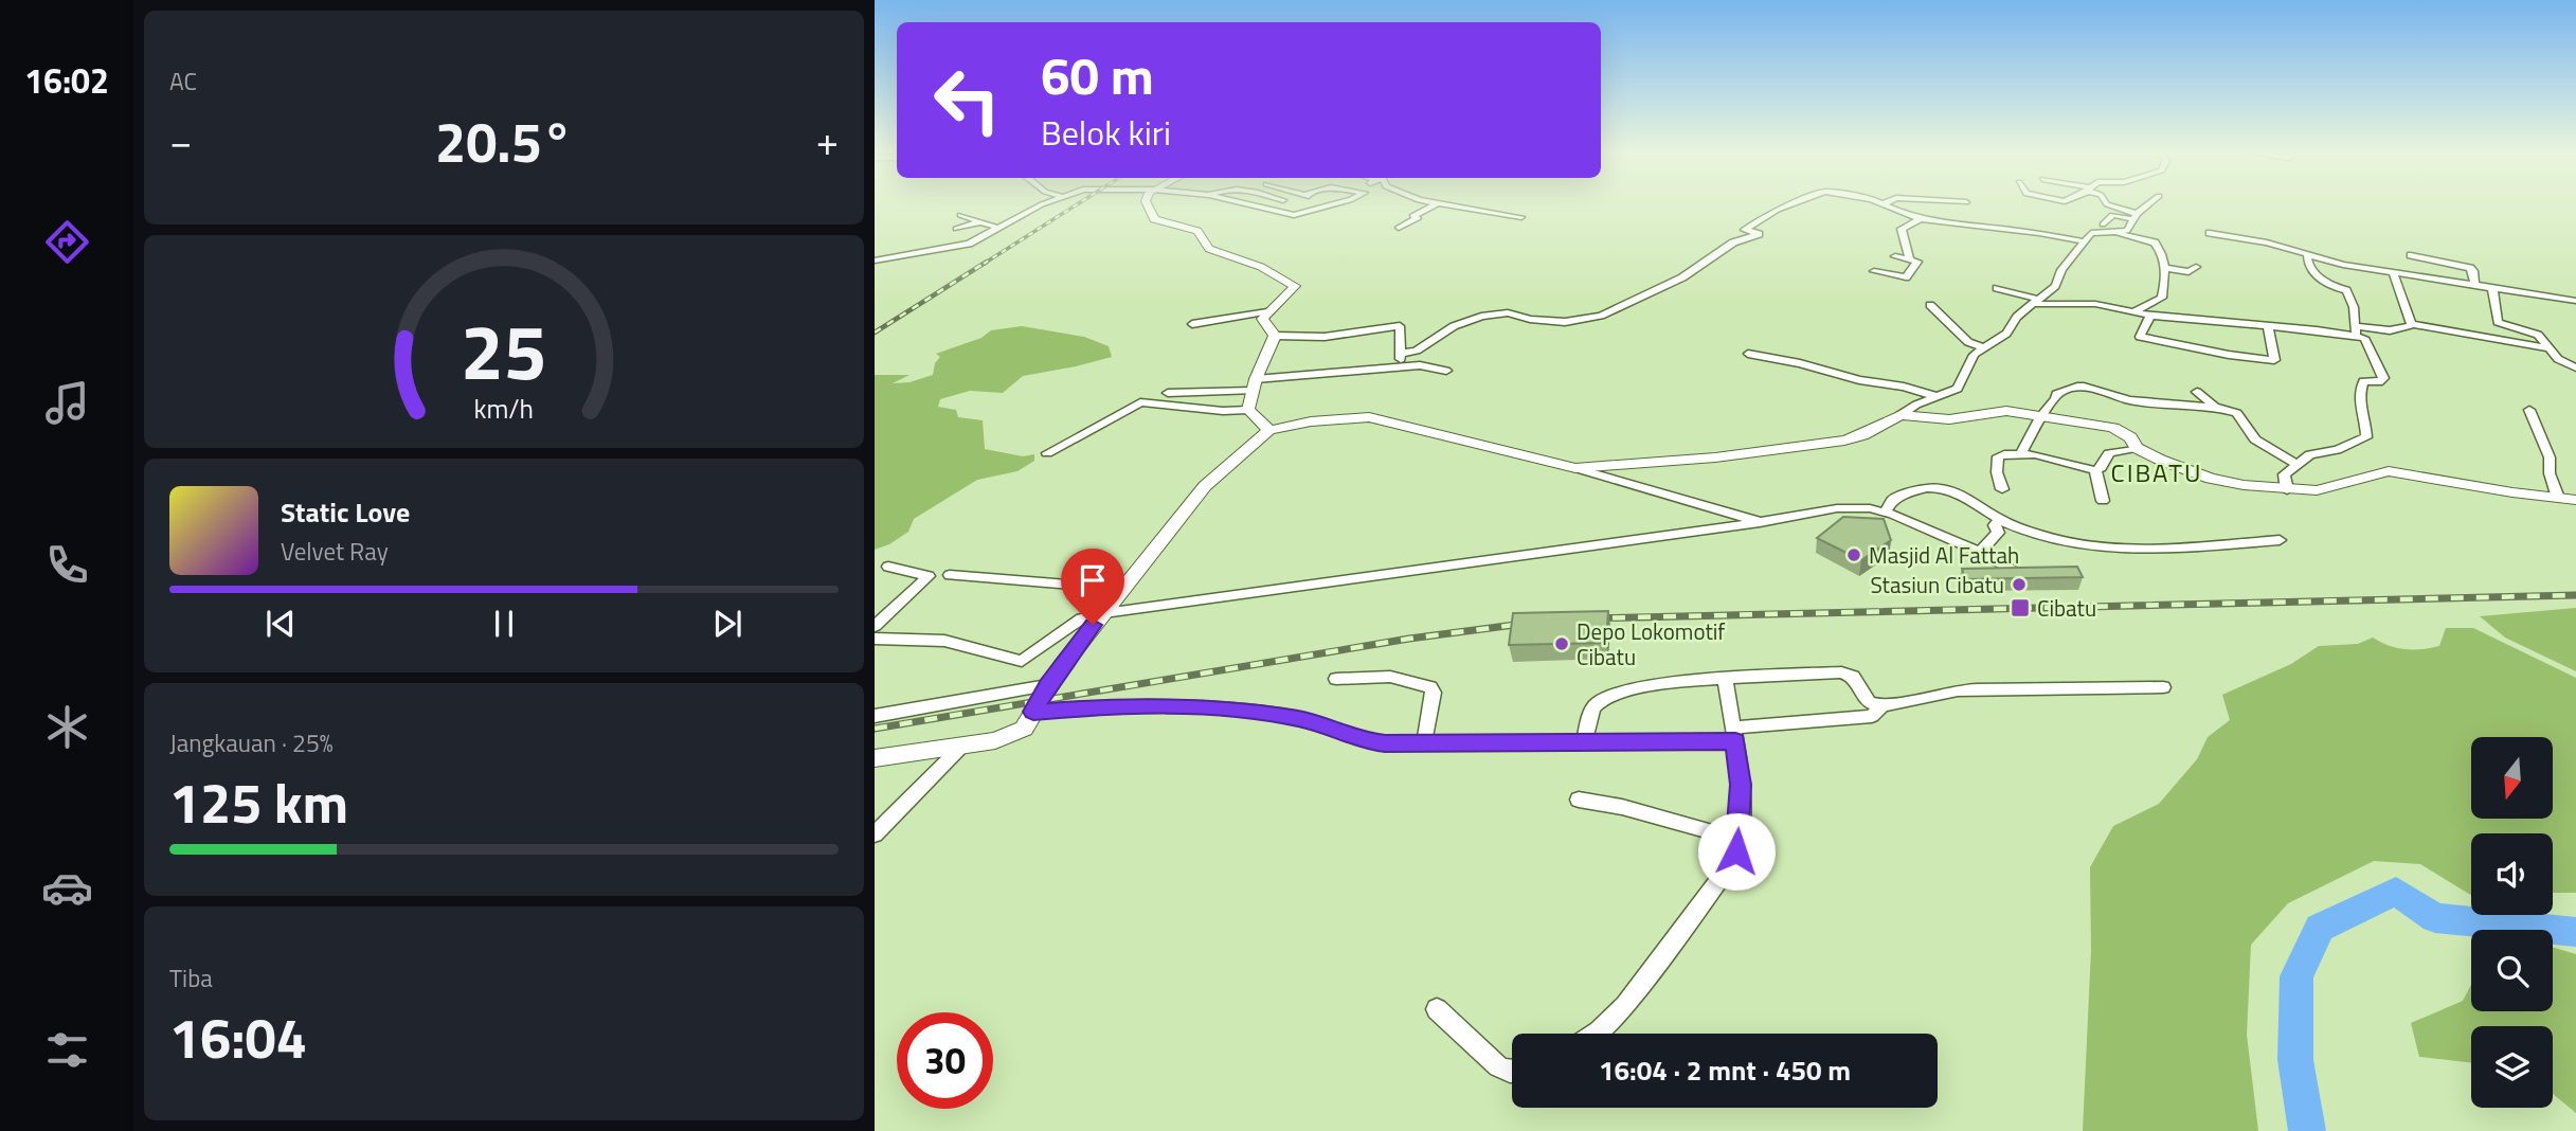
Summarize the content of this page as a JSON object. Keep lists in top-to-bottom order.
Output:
{
  "districts": ["CIBATU"],
  "places": {
    "other": ["Masjid Al Fattah", "Stasiun Cibatu", "Depo Lokomotif Cibatu"],
    "transit": ["Cibatu"]
  },
  "north": "bottom",
  "page": {
    "tabs": "16:02",
    "tile": [
      "AC",
      ["Jangkauan · 25%", "125 km"],
      ["Tiba", "16:04"]
    ],
    "turn": ["60 m", "Belok kiri"],
    "heat": ["−", "20.5°", "+"],
    "song": ["Static Love", "Velvet Ray"],
    "limit": "30",
    "trip": "16:04 · 2 mnt · 450 m",
    "gauge": ["25", "km/h"]
  }
}
